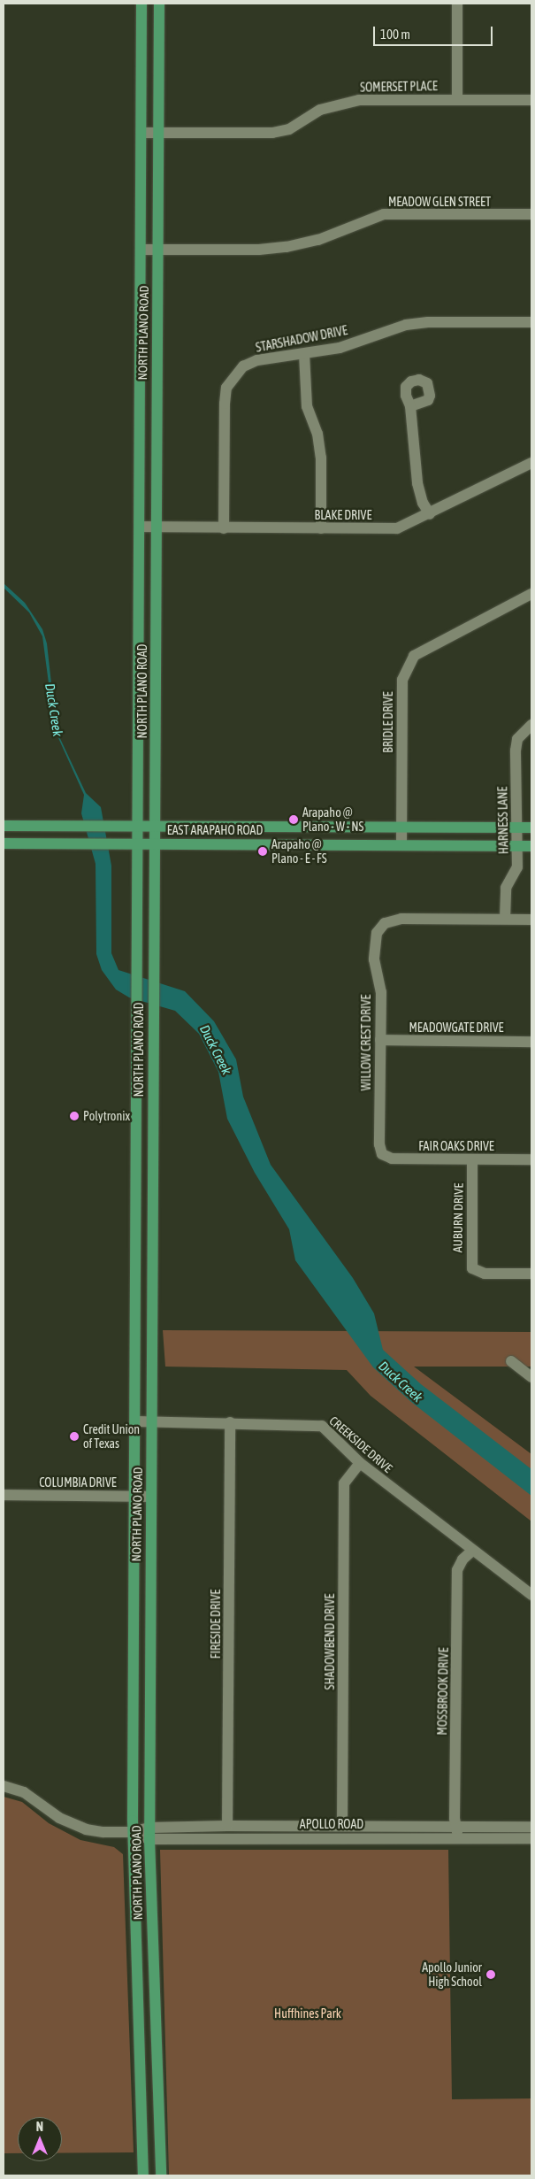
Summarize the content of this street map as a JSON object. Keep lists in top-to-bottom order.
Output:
{
  "streets": {
    "main road": ["NORTH PLANO ROAD", "EAST ARAPAHO ROAD"],
    "street": [
      "SOMERSET PLACE",
      "MEADOW GLEN STREET",
      "STARSHADOW DRIVE",
      "BLAKE DRIVE",
      "BRIDLE DRIVE",
      "HARNESS LANE",
      "MEADOWGATE DRIVE",
      "WILLOW CREST DRIVE",
      "FAIR OAKS DRIVE",
      "AUBURN DRIVE",
      "CREEKSIDE DRIVE",
      "COLUMBIA DRIVE",
      "FIRESIDE DRIVE",
      "SHADOWBEND DRIVE",
      "MOSSBROOK DRIVE",
      "APOLLO ROAD"
    ]
  },
  "crossings": [
    ["SOMERSET PLACE", "NORTH PLANO ROAD"],
    ["MEADOW GLEN STREET", "NORTH PLANO ROAD"],
    ["NORTH PLANO ROAD", "BLAKE DRIVE"],
    ["NORTH PLANO ROAD", "EAST ARAPAHO ROAD"],
    ["NORTH PLANO ROAD", "CREEKSIDE DRIVE"],
    ["NORTH PLANO ROAD", "COLUMBIA DRIVE"],
    ["NORTH PLANO ROAD", "APOLLO ROAD"],
    ["STARSHADOW DRIVE", "BLAKE DRIVE"],
    ["BRIDLE DRIVE", "EAST ARAPAHO ROAD"],
    ["HARNESS LANE", "EAST ARAPAHO ROAD"],
    ["HARNESS LANE", "WILLOW CREST DRIVE"],
    ["MEADOWGATE DRIVE", "WILLOW CREST DRIVE"],
    ["WILLOW CREST DRIVE", "FAIR OAKS DRIVE"],
    ["FAIR OAKS DRIVE", "AUBURN DRIVE"],
    ["CREEKSIDE DRIVE", "FIRESIDE DRIVE"],
    ["CREEKSIDE DRIVE", "SHADOWBEND DRIVE"],
    ["CREEKSIDE DRIVE", "MOSSBROOK DRIVE"],
    ["FIRESIDE DRIVE", "APOLLO ROAD"],
    ["SHADOWBEND DRIVE", "APOLLO ROAD"],
    ["MOSSBROOK DRIVE", "APOLLO ROAD"]
  ],
  "water": ["Duck Creek"],
  "parks": ["Huffhines Park"],
  "places": [
    "Arapaho @ Plano - W - NS",
    "Arapaho @ Plano - E - FS",
    "Polytronix",
    "Credit Union of Texas",
    "Apollo Junior High School"
  ],
  "scale_bar": "100 m",
  "north": "top"
}
